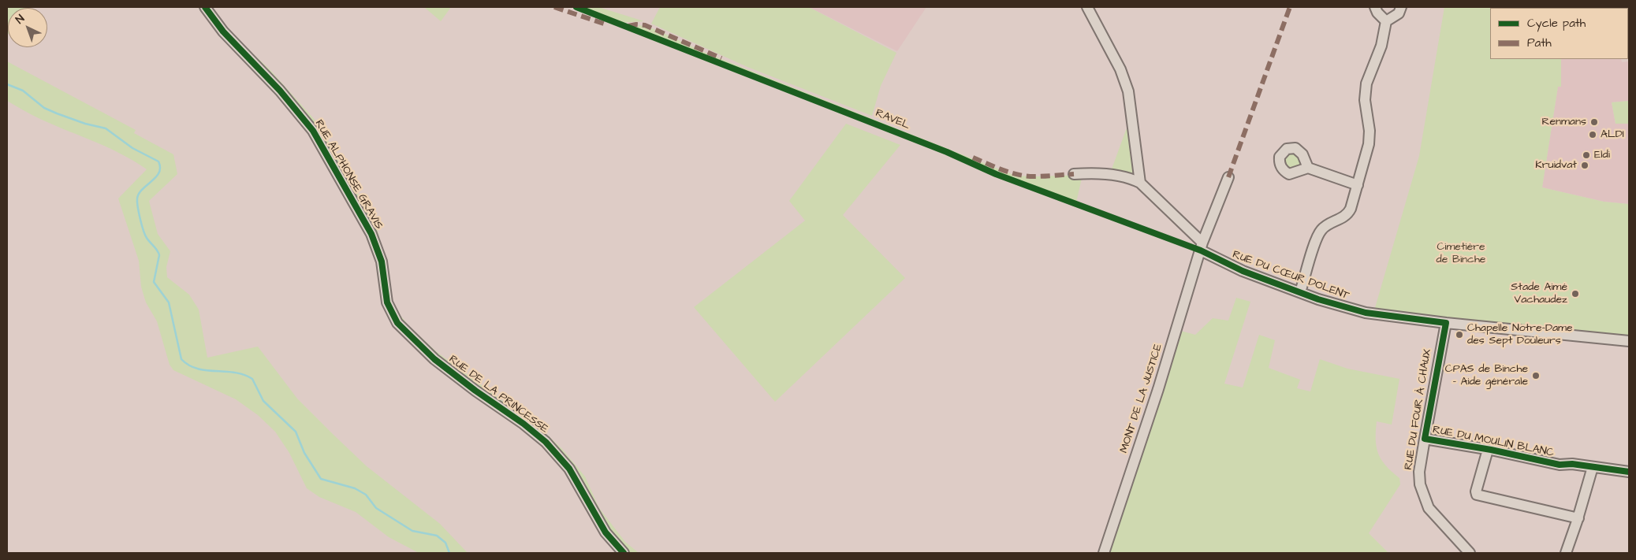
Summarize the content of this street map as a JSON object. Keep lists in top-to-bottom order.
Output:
{
  "streets": {
    "street": [
      "RUE ALPHONSE GRAVIS",
      "RUE DU CŒUR DOLENT",
      "RUE DE LA PRINCESSE",
      "MONT DE LA JUSTICE",
      "RUE DU FOUR À CHAUX",
      "RUE DU MOULIN BLANC"
    ],
    "cycle path": ["RAVEL"]
  },
  "crossings": [
    ["RUE ALPHONSE GRAVIS", "RUE DE LA PRINCESSE"],
    ["RUE DU CŒUR DOLENT", "MONT DE LA JUSTICE"],
    ["RUE DU CŒUR DOLENT", "RUE DU FOUR À CHAUX"],
    ["RUE DU FOUR À CHAUX", "RUE DU MOULIN BLANC"]
  ],
  "parks": ["Cimetière de Binche"],
  "places": [
    "Renmans",
    "ALDI",
    "Eldi",
    "Kruidvat",
    "Stade Aimé Vachaudez",
    "Chapelle Notre-Dame des Sept Douleurs",
    "CPAS de Binche - Aide générale"
  ],
  "legend": ["Cycle path", "Path"],
  "north": "top left"
}
